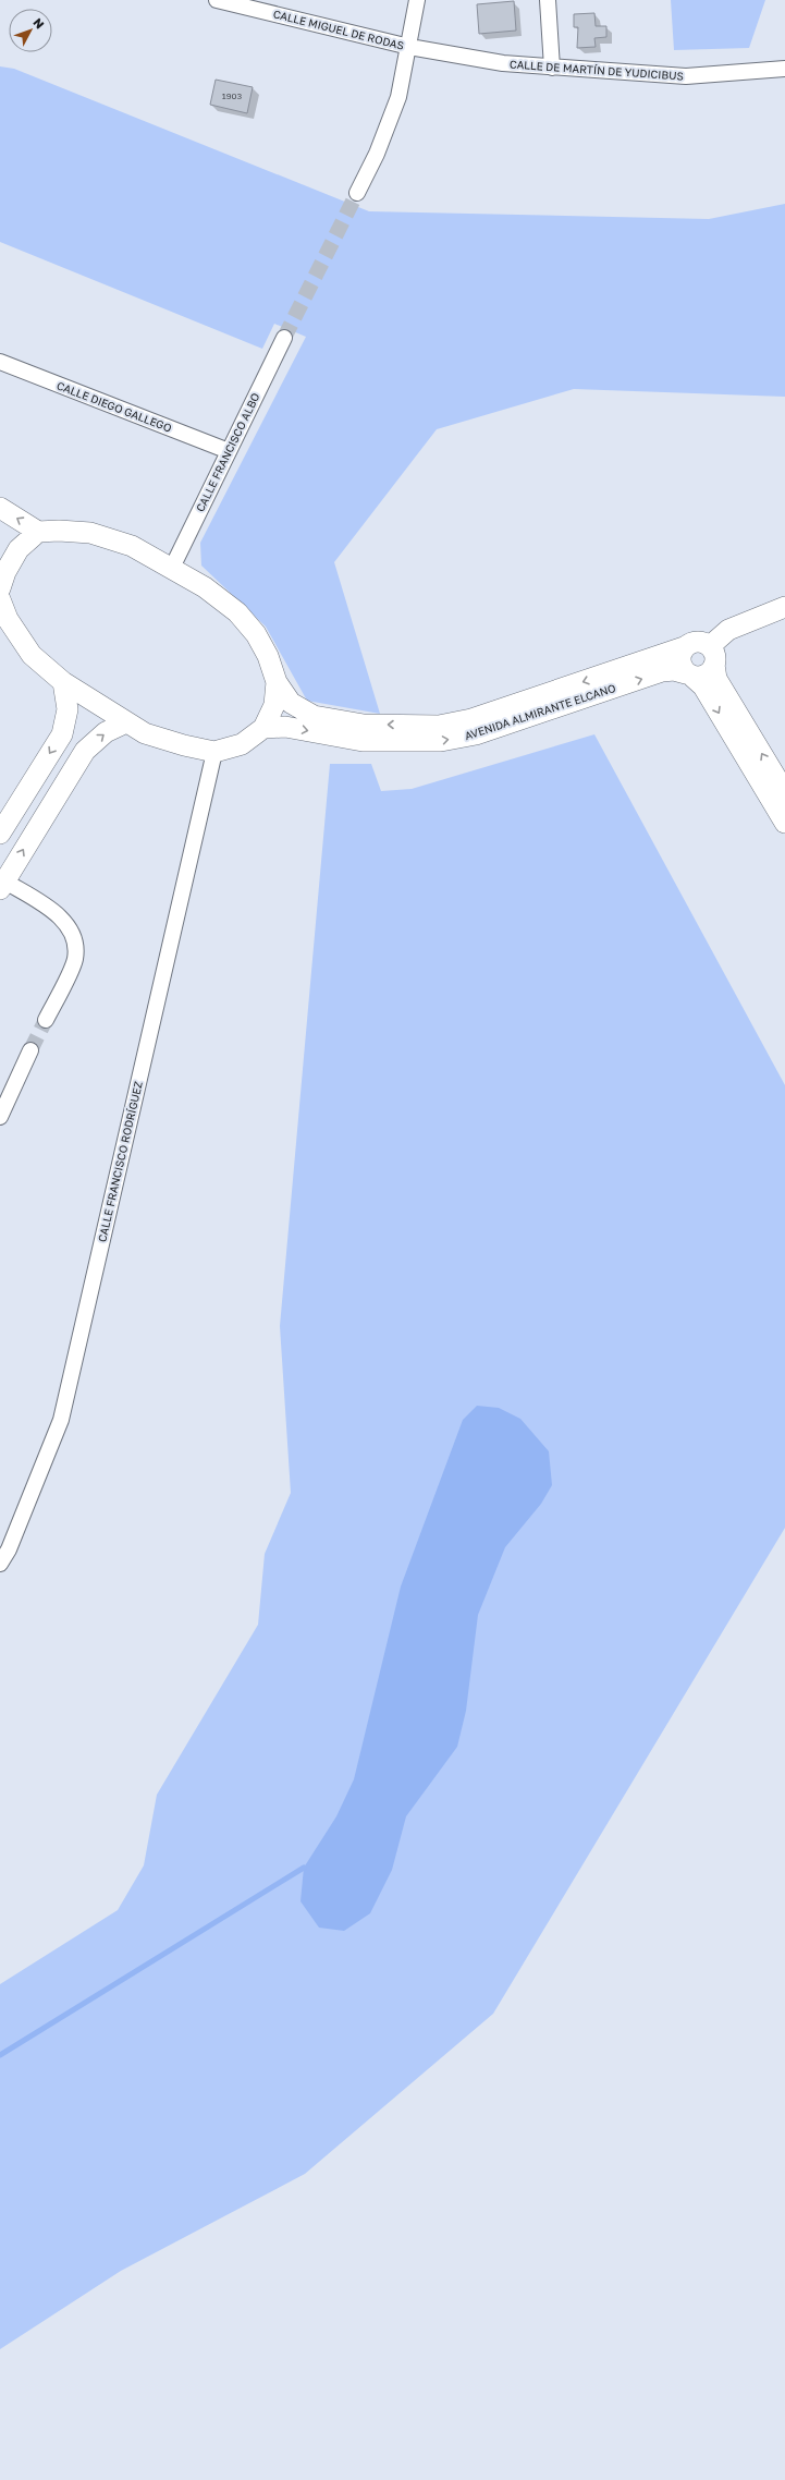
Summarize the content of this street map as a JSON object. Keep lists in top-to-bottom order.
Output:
{
  "streets": {
    "street": [
      "CALLE MIGUEL DE RODAS",
      "CALLE DE MARTÍN DE YUDICIBUS",
      "CALLE DIEGO GALLEGO",
      "CALLE FRANCISCO ALBO",
      "AVENIDA ALMIRANTE ELCANO",
      "CALLE FRANCISCO RODRÍGUEZ"
    ]
  },
  "crossings": [
    ["CALLE MIGUEL DE RODAS", "CALLE DE MARTÍN DE YUDICIBUS"],
    ["CALLE DIEGO GALLEGO", "CALLE FRANCISCO ALBO"]
  ],
  "house_numbers": ["1903"],
  "north": "top right"
}
